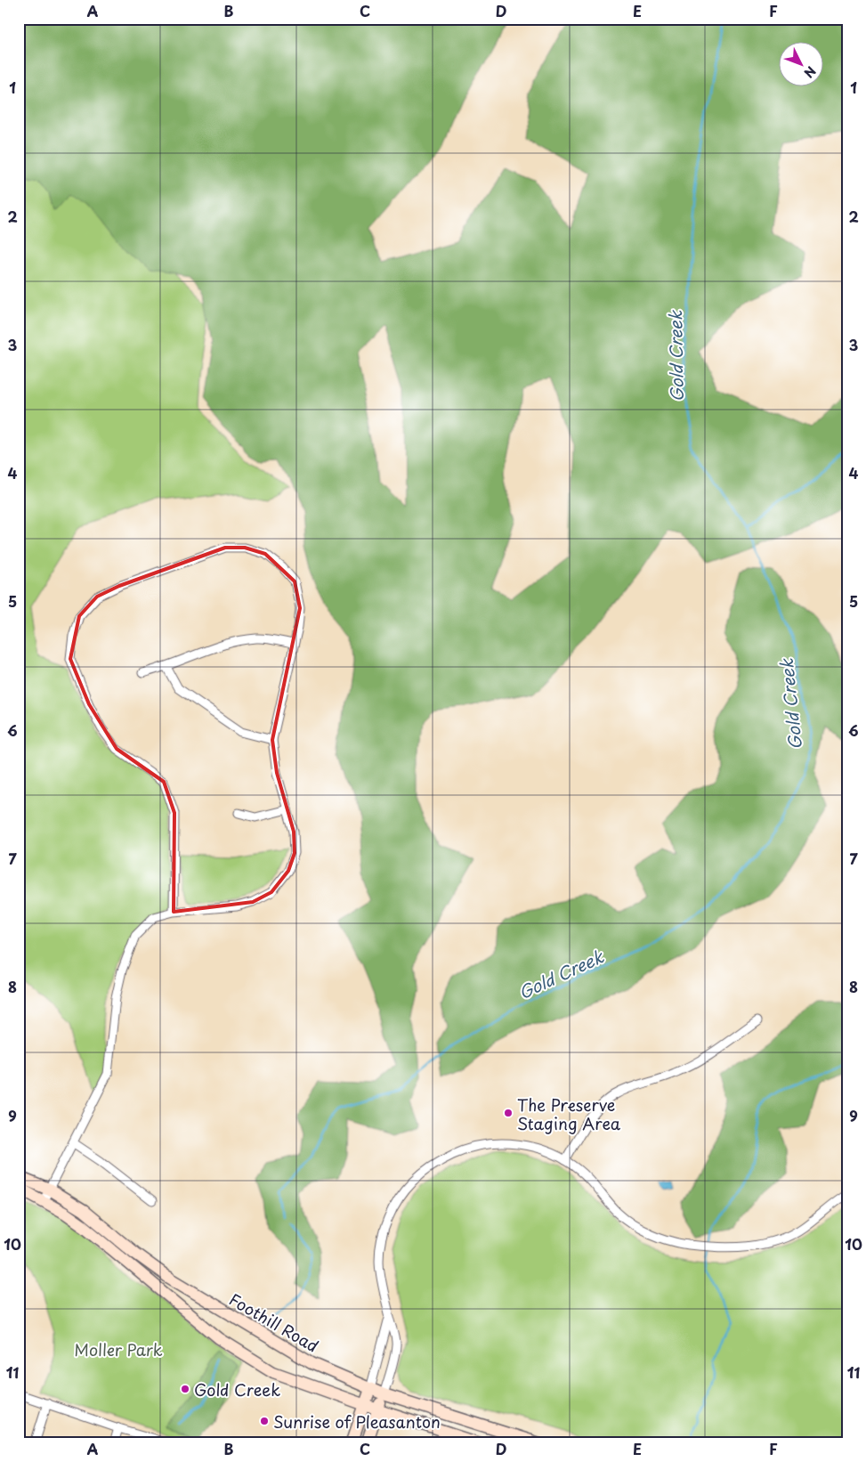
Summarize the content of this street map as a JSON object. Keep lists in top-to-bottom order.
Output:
{
  "streets": {
    "main road": ["Foothill Road"]
  },
  "water": ["Gold Creek"],
  "parks": ["Moller Park"],
  "places": ["The Preserve Staging Area", "Gold Creek", "Sunrise of Pleasanton"],
  "north": "bottom right",
  "grid": {
    "columns": [
      "A",
      "B",
      "C",
      "D",
      "E",
      "F"
    ],
    "rows": [
      "1",
      "2",
      "3",
      "4",
      "5",
      "6",
      "7",
      "8",
      "9",
      "10",
      "11"
    ]
  }
}
